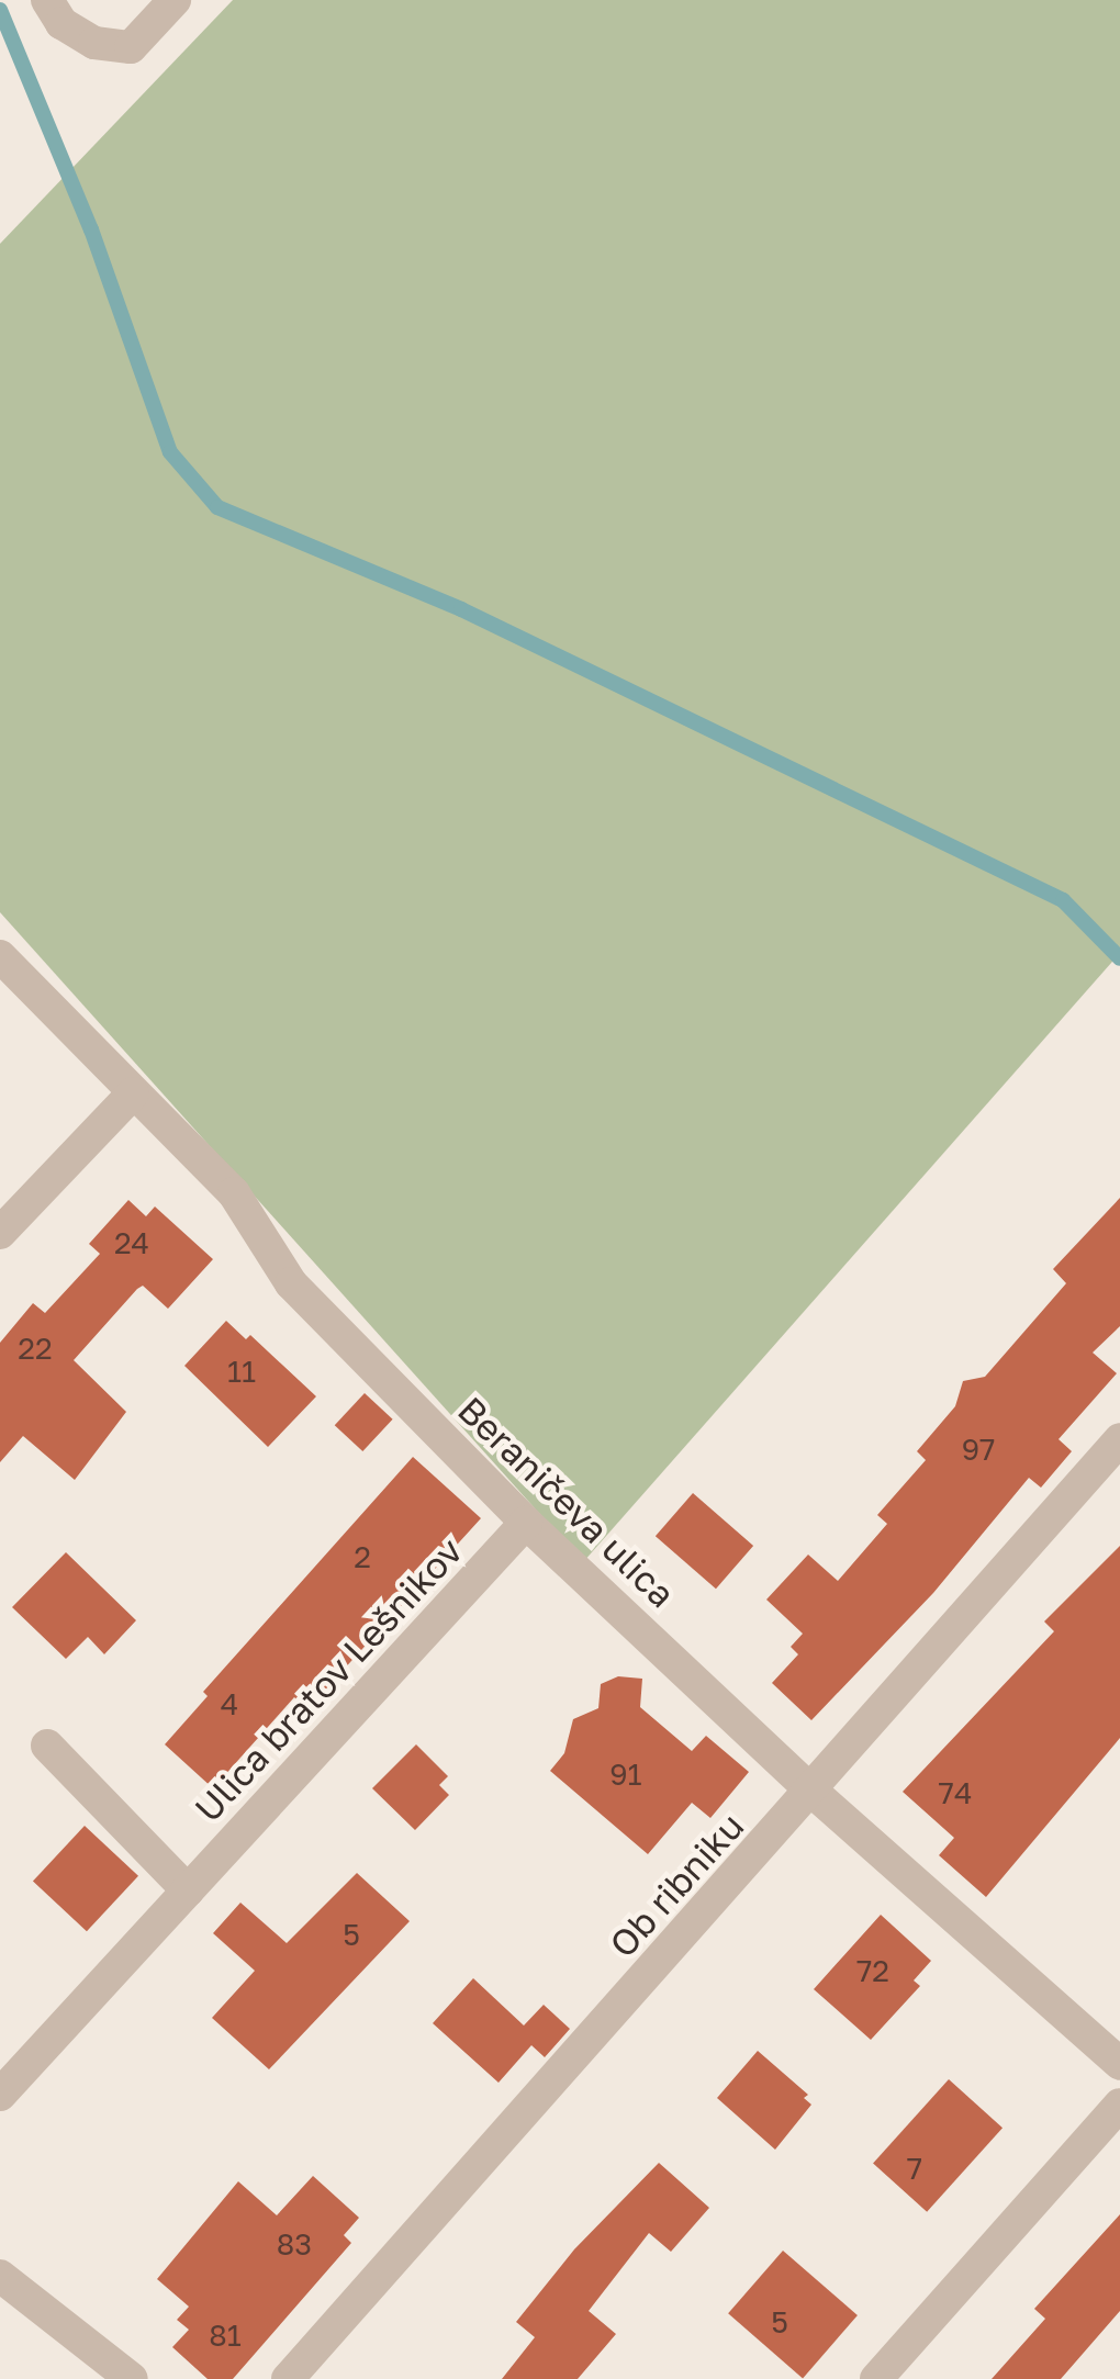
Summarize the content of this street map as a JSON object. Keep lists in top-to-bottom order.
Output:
{
  "streets": {
    "street": ["Beraničeva ulica", "Ulica bratov Lešnikov", "Ob ribniku"]
  },
  "crossings": [
    ["Beraničeva ulica", "Ulica bratov Lešnikov"],
    ["Beraničeva ulica", "Ob ribniku"]
  ],
  "house_numbers": [
    "24",
    "22",
    "11",
    "97",
    "2",
    "4",
    "91",
    "74",
    "5",
    "72",
    "7",
    "83",
    "5",
    "81"
  ]
}
